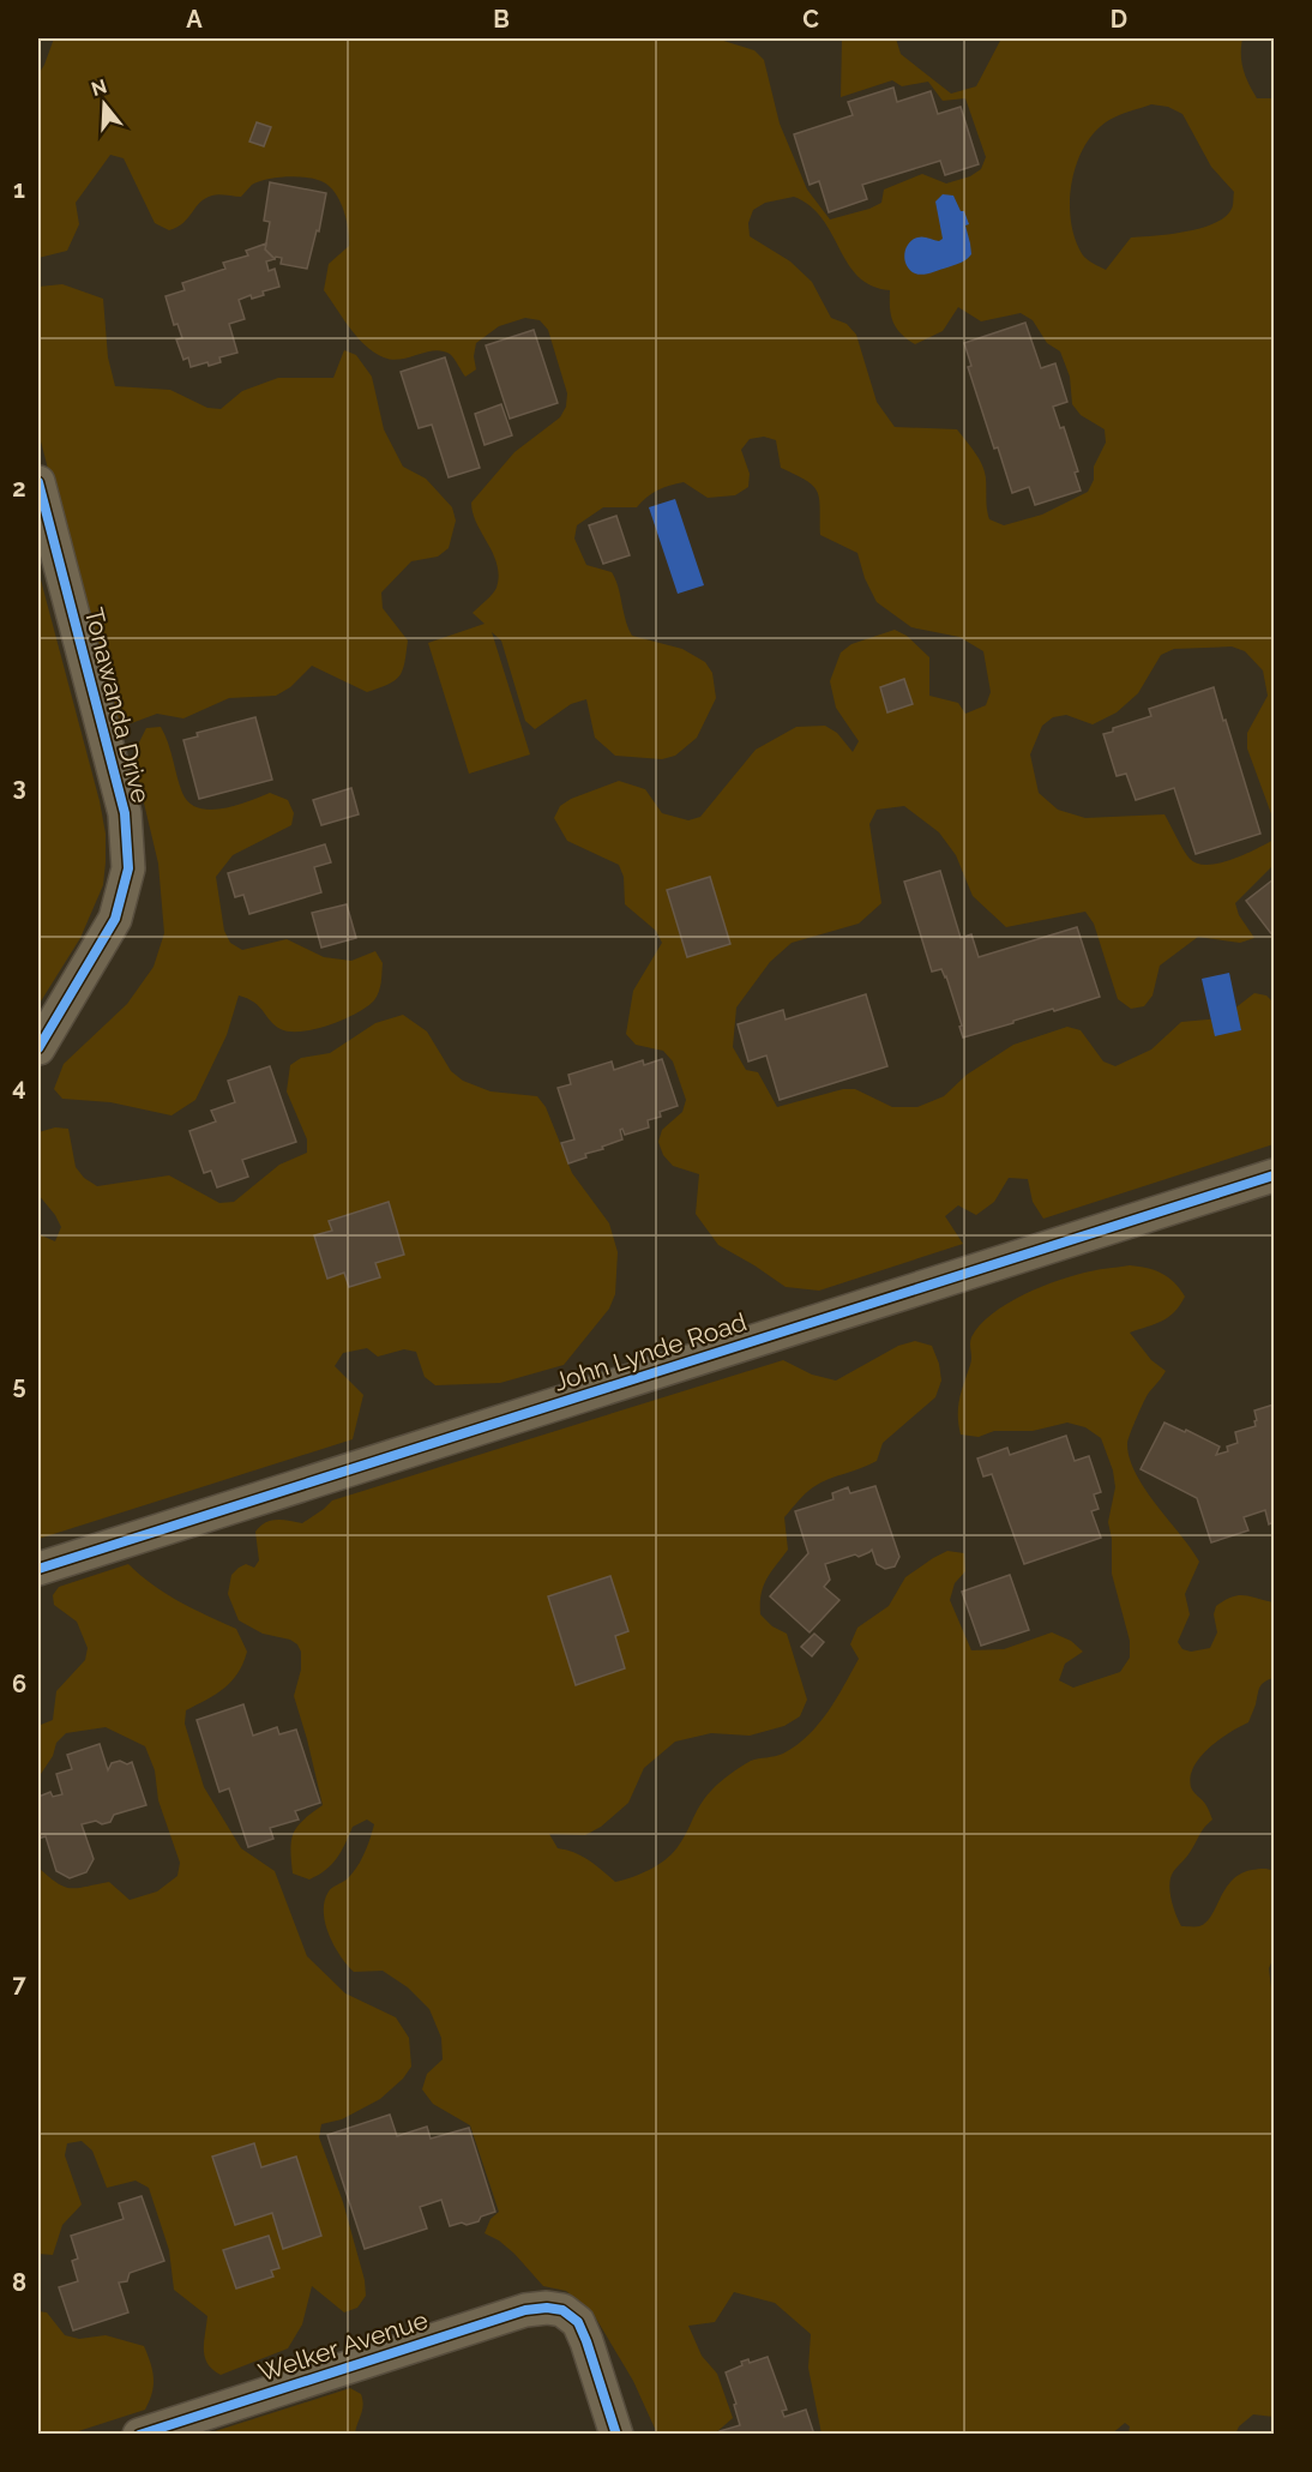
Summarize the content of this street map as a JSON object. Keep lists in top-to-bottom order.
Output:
{
  "streets": {
    "street": ["Tonawanda Drive", "John Lynde Road", "Welker Avenue"]
  },
  "north": "top",
  "grid": {
    "columns": [
      "A",
      "B",
      "C",
      "D"
    ],
    "rows": [
      "1",
      "2",
      "3",
      "4",
      "5",
      "6",
      "7",
      "8"
    ]
  }
}
